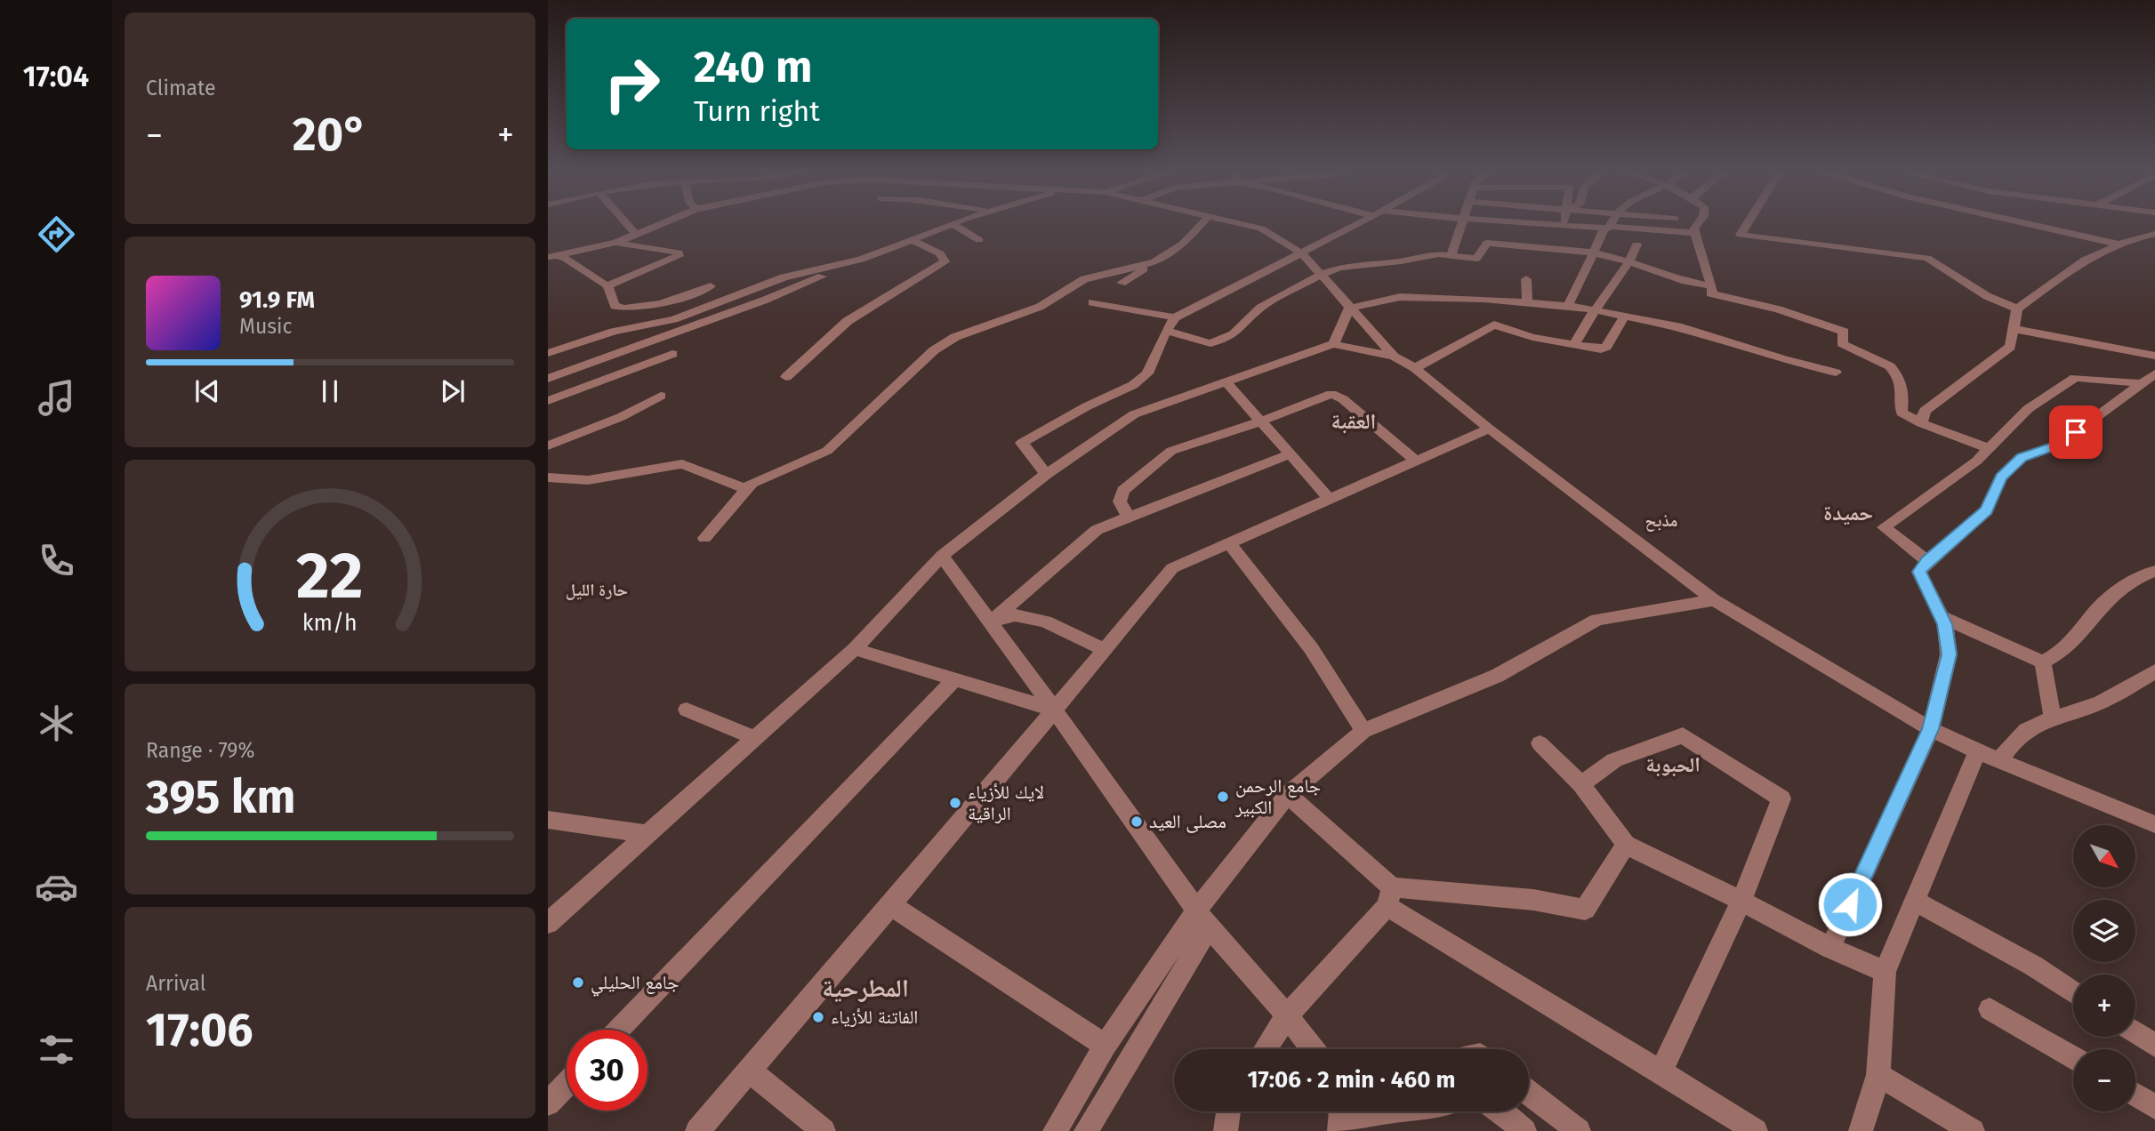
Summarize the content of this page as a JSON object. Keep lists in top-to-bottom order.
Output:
{
  "districts": [
    "العقبة",
    "حميدة",
    "مذبح",
    "حارة الليل",
    "الحبوبة",
    "المطرحية"
  ],
  "places": [
    "جامع الرحمن الكبير",
    "لايك للأزياء الراقية",
    "مصلى العيد",
    "جامع الحليلي",
    "الفاتنة للأزياء"
  ],
  "north": "bottom right",
  "page": {
    "tabs": "17:04",
    "tile": [
      "Climate",
      ["Range · 79%", "395 km"],
      ["Arrival", "17:06"]
    ],
    "turn": ["240 m", "Turn right"],
    "heat": ["−", "20°", "+"],
    "song": ["91.9 FM", "Music"],
    "map_buttons": ["+", "−"],
    "limit": "30",
    "trip": "17:06 · 2 min · 460 m",
    "gauge": ["22", "km/h"]
  }
}
